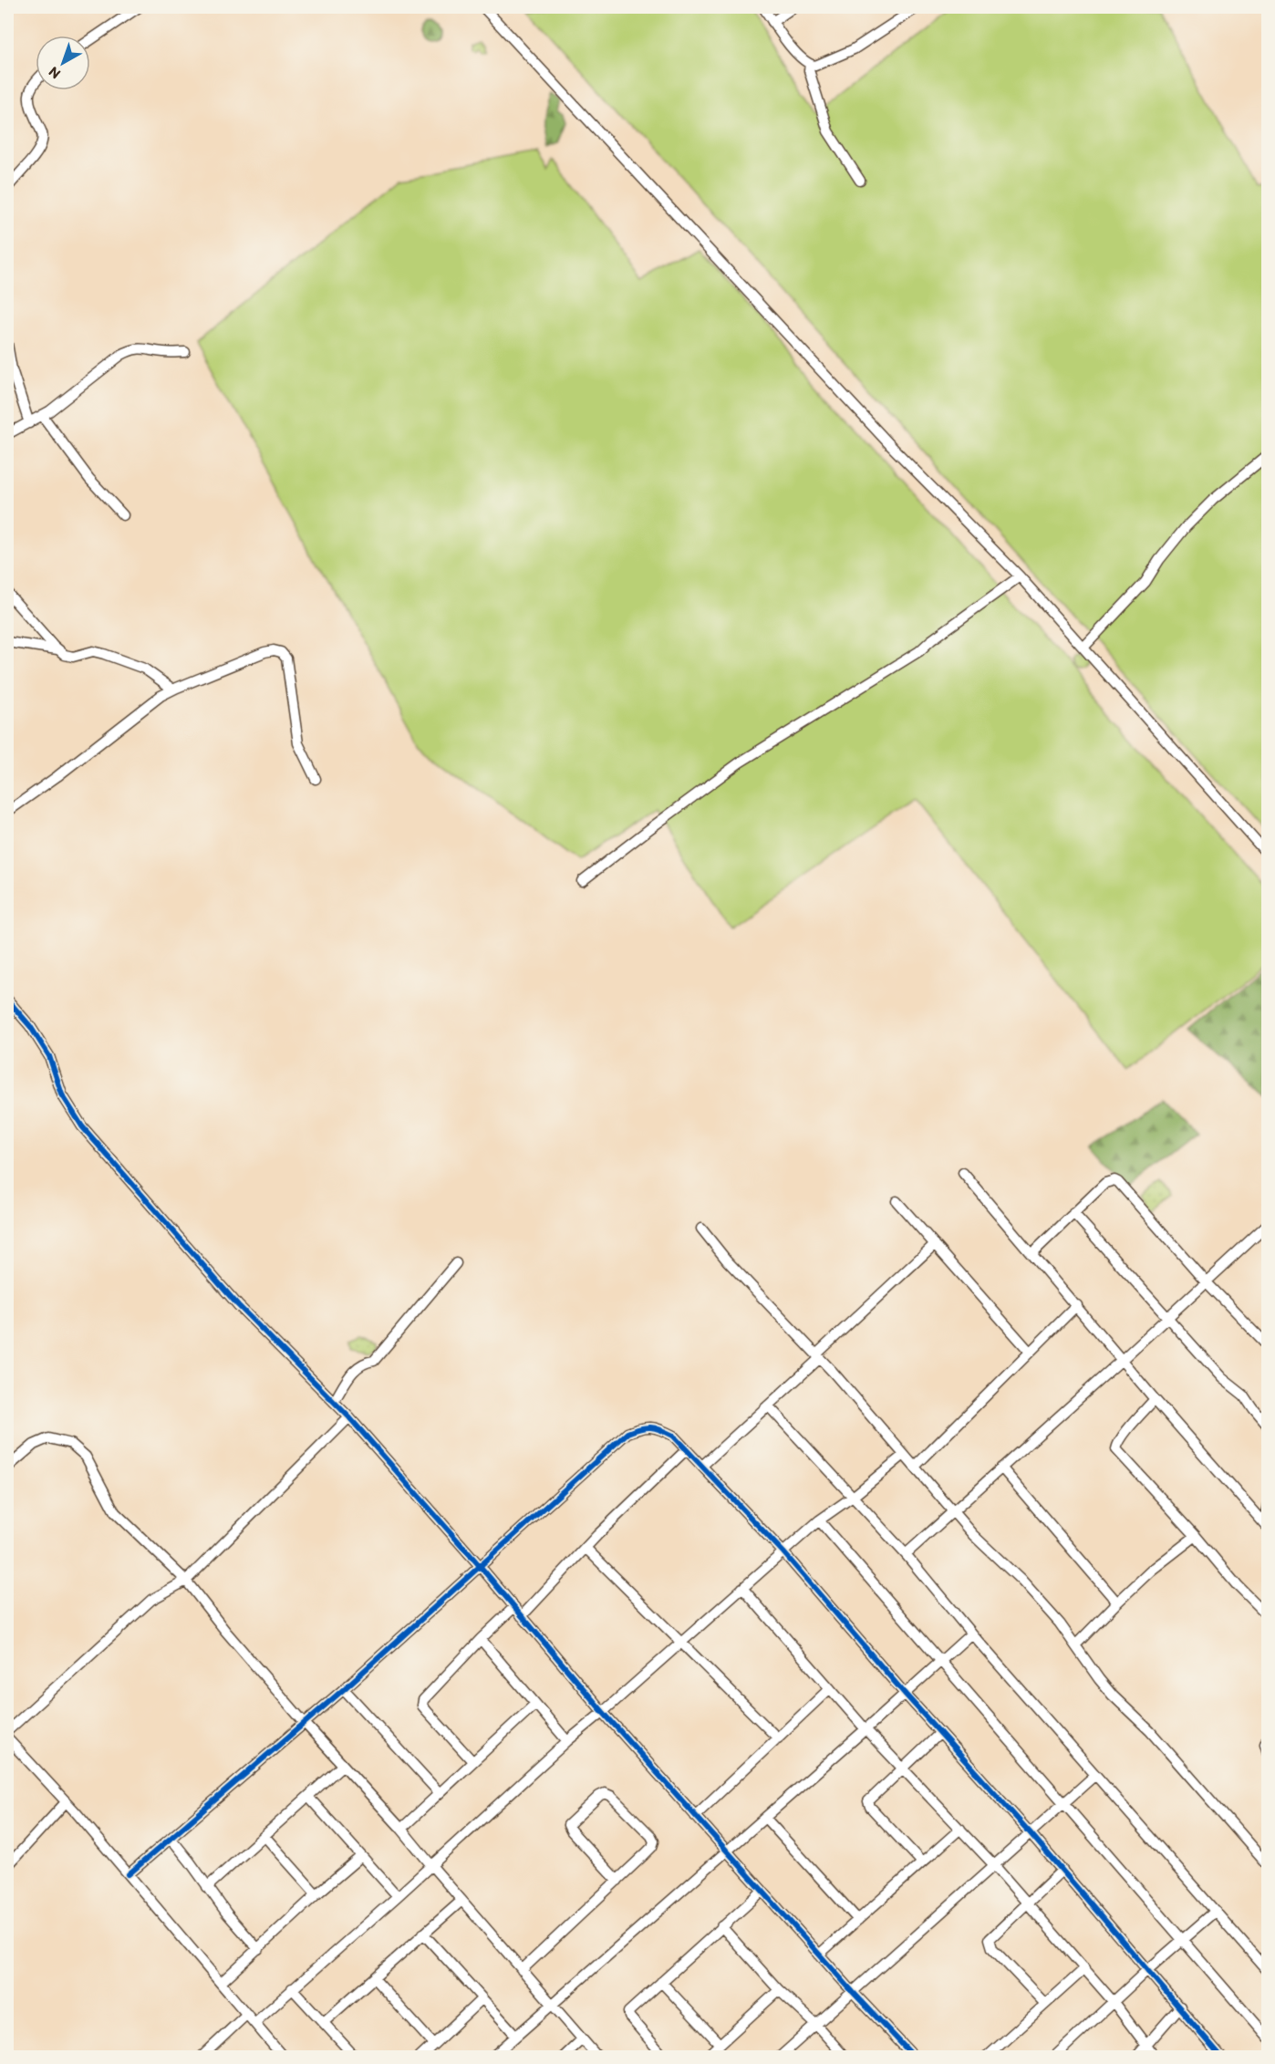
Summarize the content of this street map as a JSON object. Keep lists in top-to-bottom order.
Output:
{
  "north": "bottom left"
}
